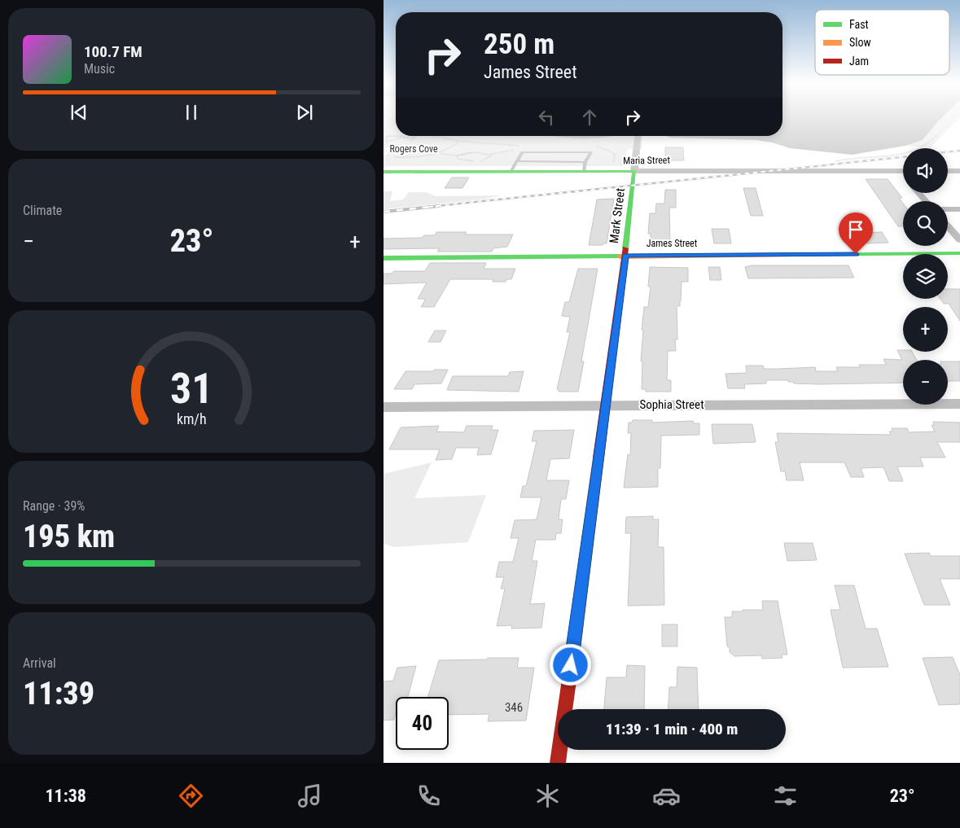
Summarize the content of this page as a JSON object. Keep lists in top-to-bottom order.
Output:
{
  "streets": {
    "street": [
      "Maria Street",
      "Mark Street",
      "James Street",
      "Sophia Street"
    ]
  },
  "crossings": [
    ["Maria Street", "Mark Street"],
    ["Mark Street", "James Street"],
    ["Mark Street", "Sophia Street"]
  ],
  "parks": ["Rogers Cove"],
  "house_numbers": ["346"],
  "legend": ["Fast", "Slow", "Jam"],
  "page": {
    "turn": ["250 m", "James Street"],
    "song": ["100.7 FM", "Music"],
    "map_buttons": ["+", "−"],
    "tile": [
      "Climate",
      ["Range · 39%", "195 km"],
      ["Arrival", "11:39"]
    ],
    "heat": ["−", "23°", "+"],
    "limit": "40",
    "trip": "11:39 · 1 min · 400 m",
    "tabs": ["11:38", "23°"],
    "gauge": ["31", "km/h"]
  }
}
